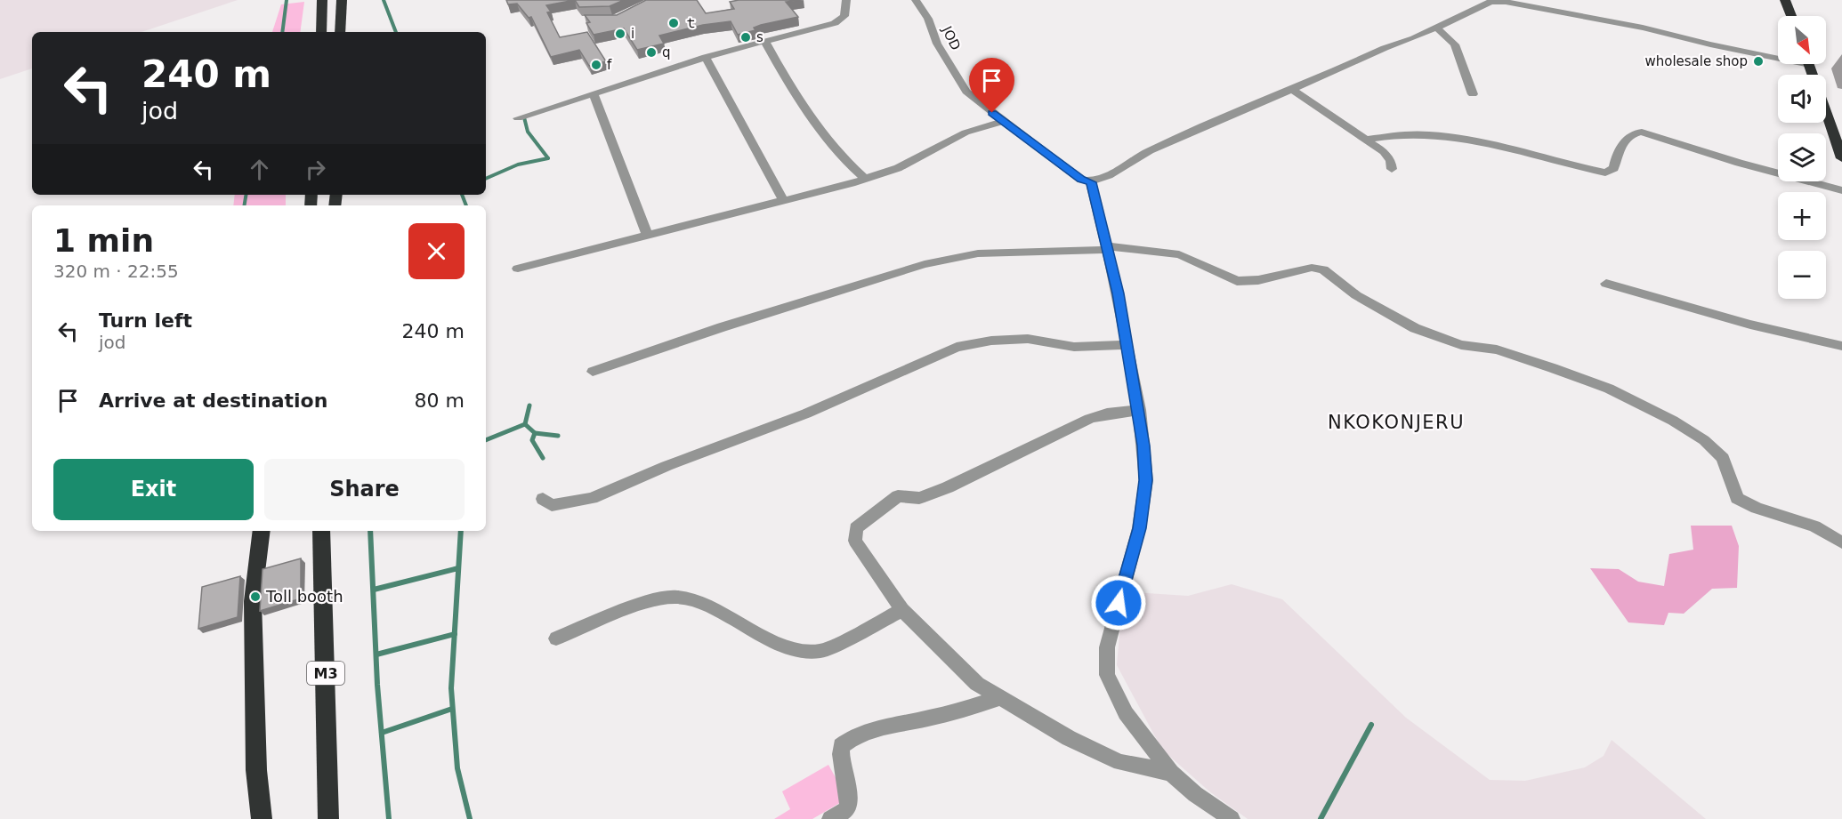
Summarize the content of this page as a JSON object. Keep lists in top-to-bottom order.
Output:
{
  "streets": {
    "highway": ["M3"],
    "street": ["JOD"]
  },
  "districts": ["NKOKONJERU"],
  "places": [
    "ｔ",
    "i",
    "s",
    "q",
    "wholesale shop",
    "f",
    "Toll booth"
  ],
  "north": "bottom right",
  "page": {
    "map_buttons": ["+", "−"],
    "turn": ["240 m", "jod"],
    "heading": ["1 min", "320 m · 22:55"],
    "list": [
      {
        "name": "Turn left",
        "note": "jod",
        "value": "240 m"
      },
      {
        "name": "Arrive at destination",
        "value": "80 m"
      }
    ],
    "buttons": ["Exit", "Share"]
  }
}
